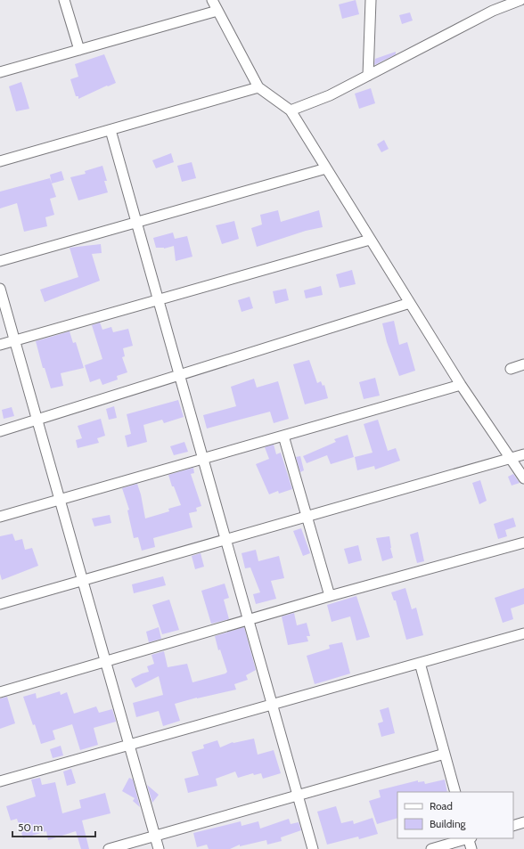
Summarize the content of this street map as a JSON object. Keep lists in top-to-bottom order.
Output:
{
  "legend": ["Road", "Building"],
  "scale_bar": "50 m"
}
